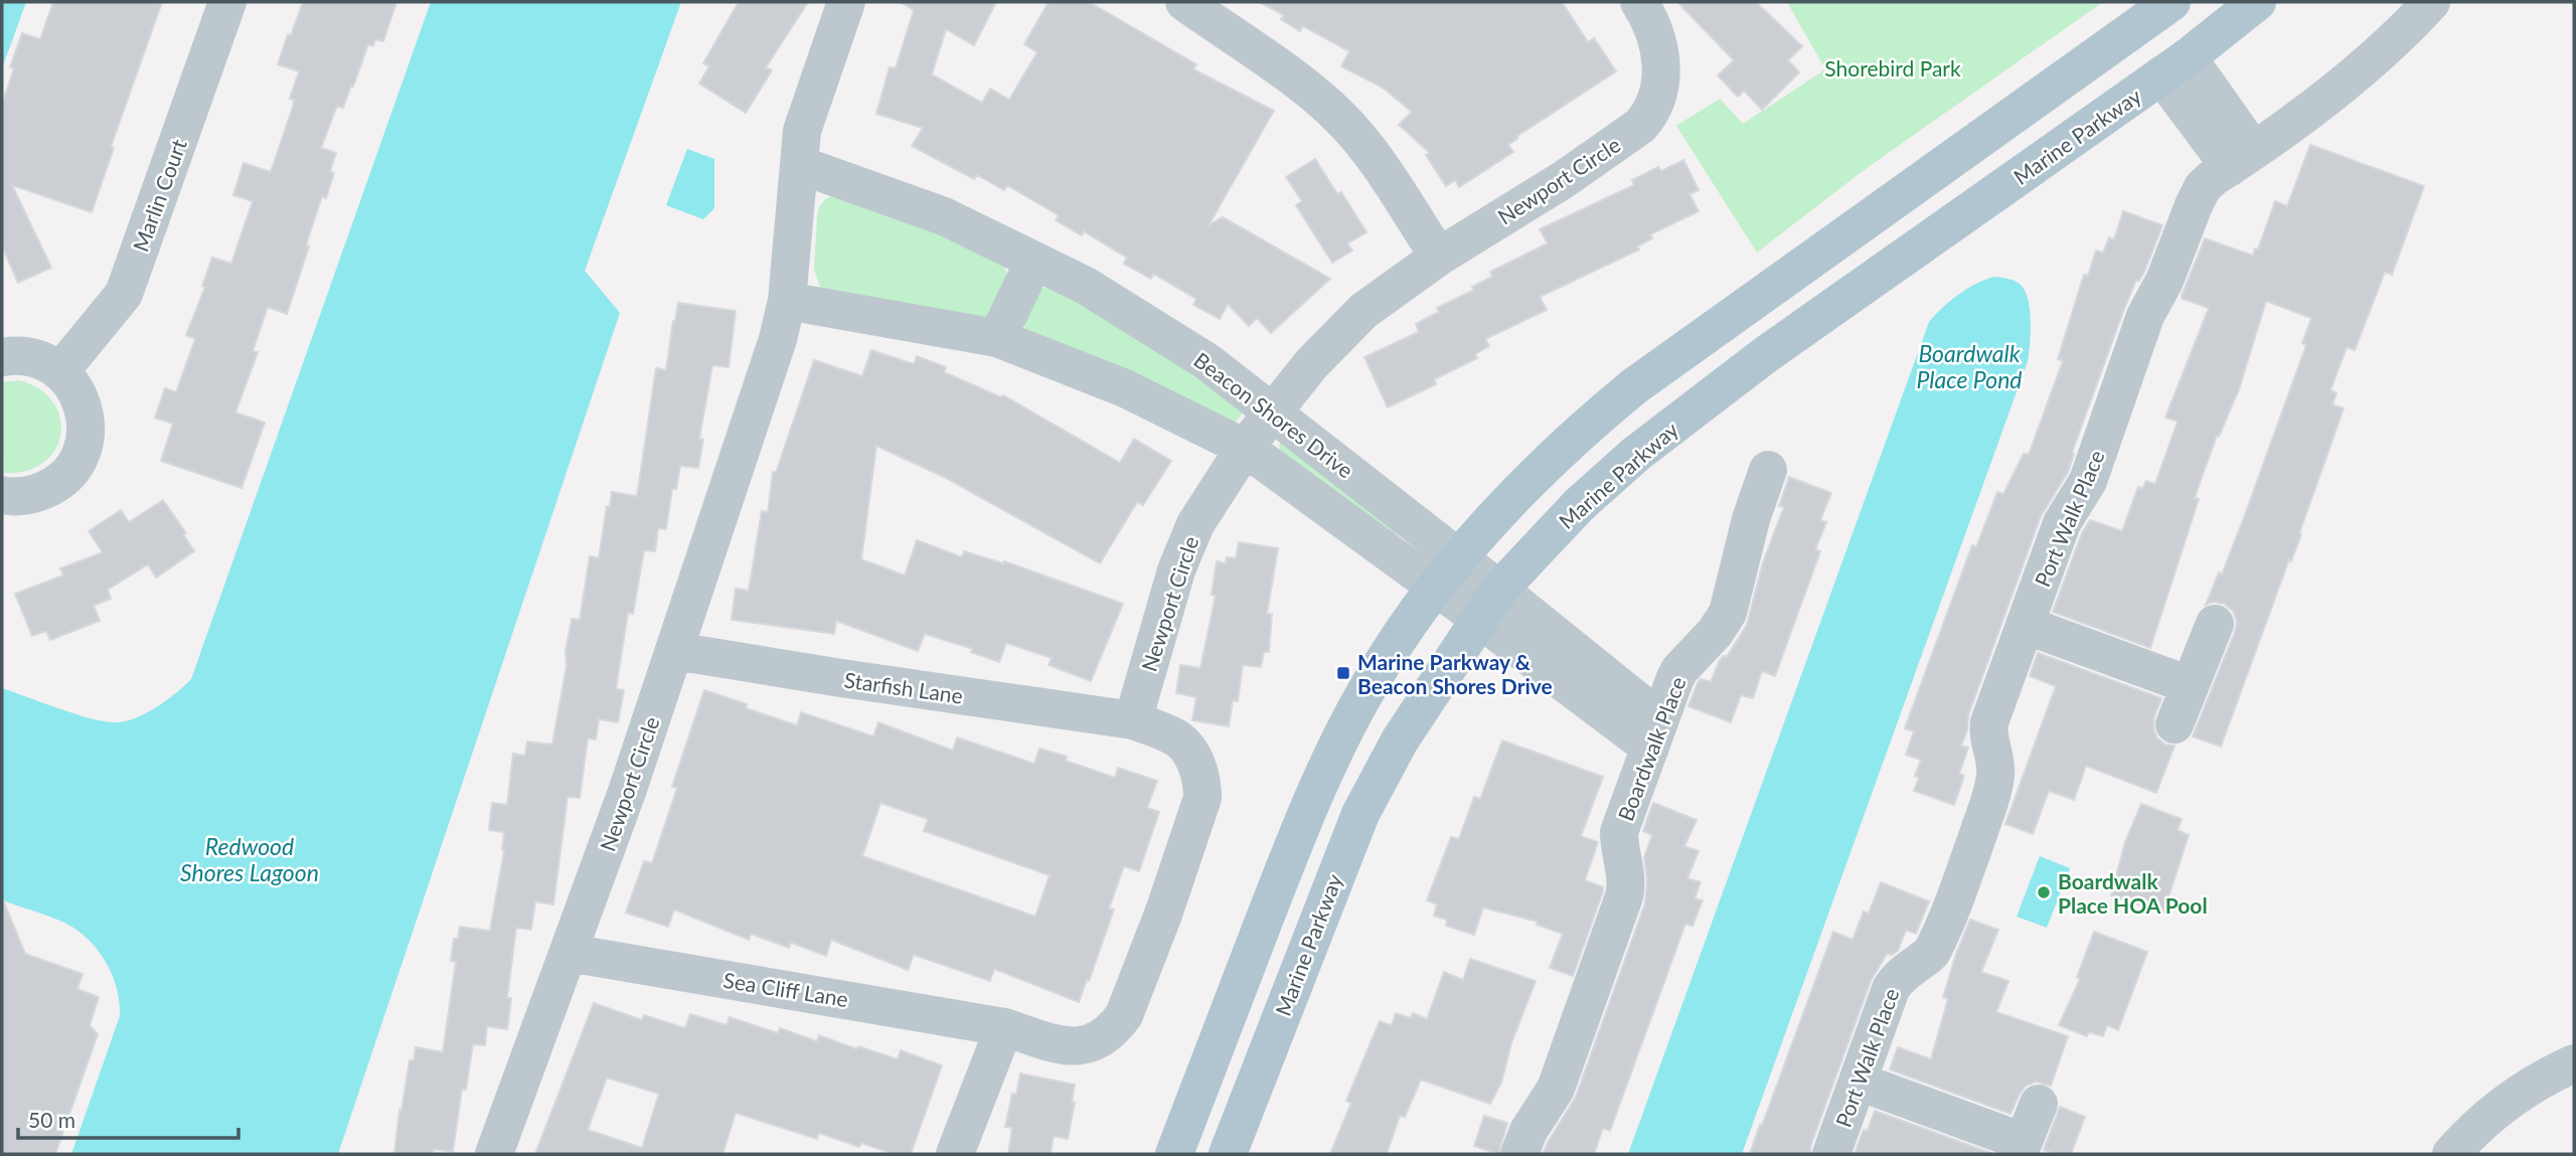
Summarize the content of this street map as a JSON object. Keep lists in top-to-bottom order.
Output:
{
  "streets": {
    "main road": ["Marine Parkway"],
    "street": [
      "Newport Circle",
      "Marlin Court",
      "Beacon Shores Drive",
      "Port Walk Place",
      "Starfish Lane",
      "Boardwalk Place",
      "Sea Cliff Lane"
    ]
  },
  "crossings": [
    ["Newport Circle", "Beacon Shores Drive"],
    ["Newport Circle", "Starfish Lane"],
    ["Newport Circle", "Sea Cliff Lane"]
  ],
  "water": ["Boardwalk Place Pond", "Redwood Shores Lagoon"],
  "parks": ["Shorebird Park"],
  "places": {
    "transit": ["Marine Parkway & Beacon Shores Drive"],
    "other": ["Boardwalk Place HOA Pool"]
  },
  "scale_bar": "50 m"
}
